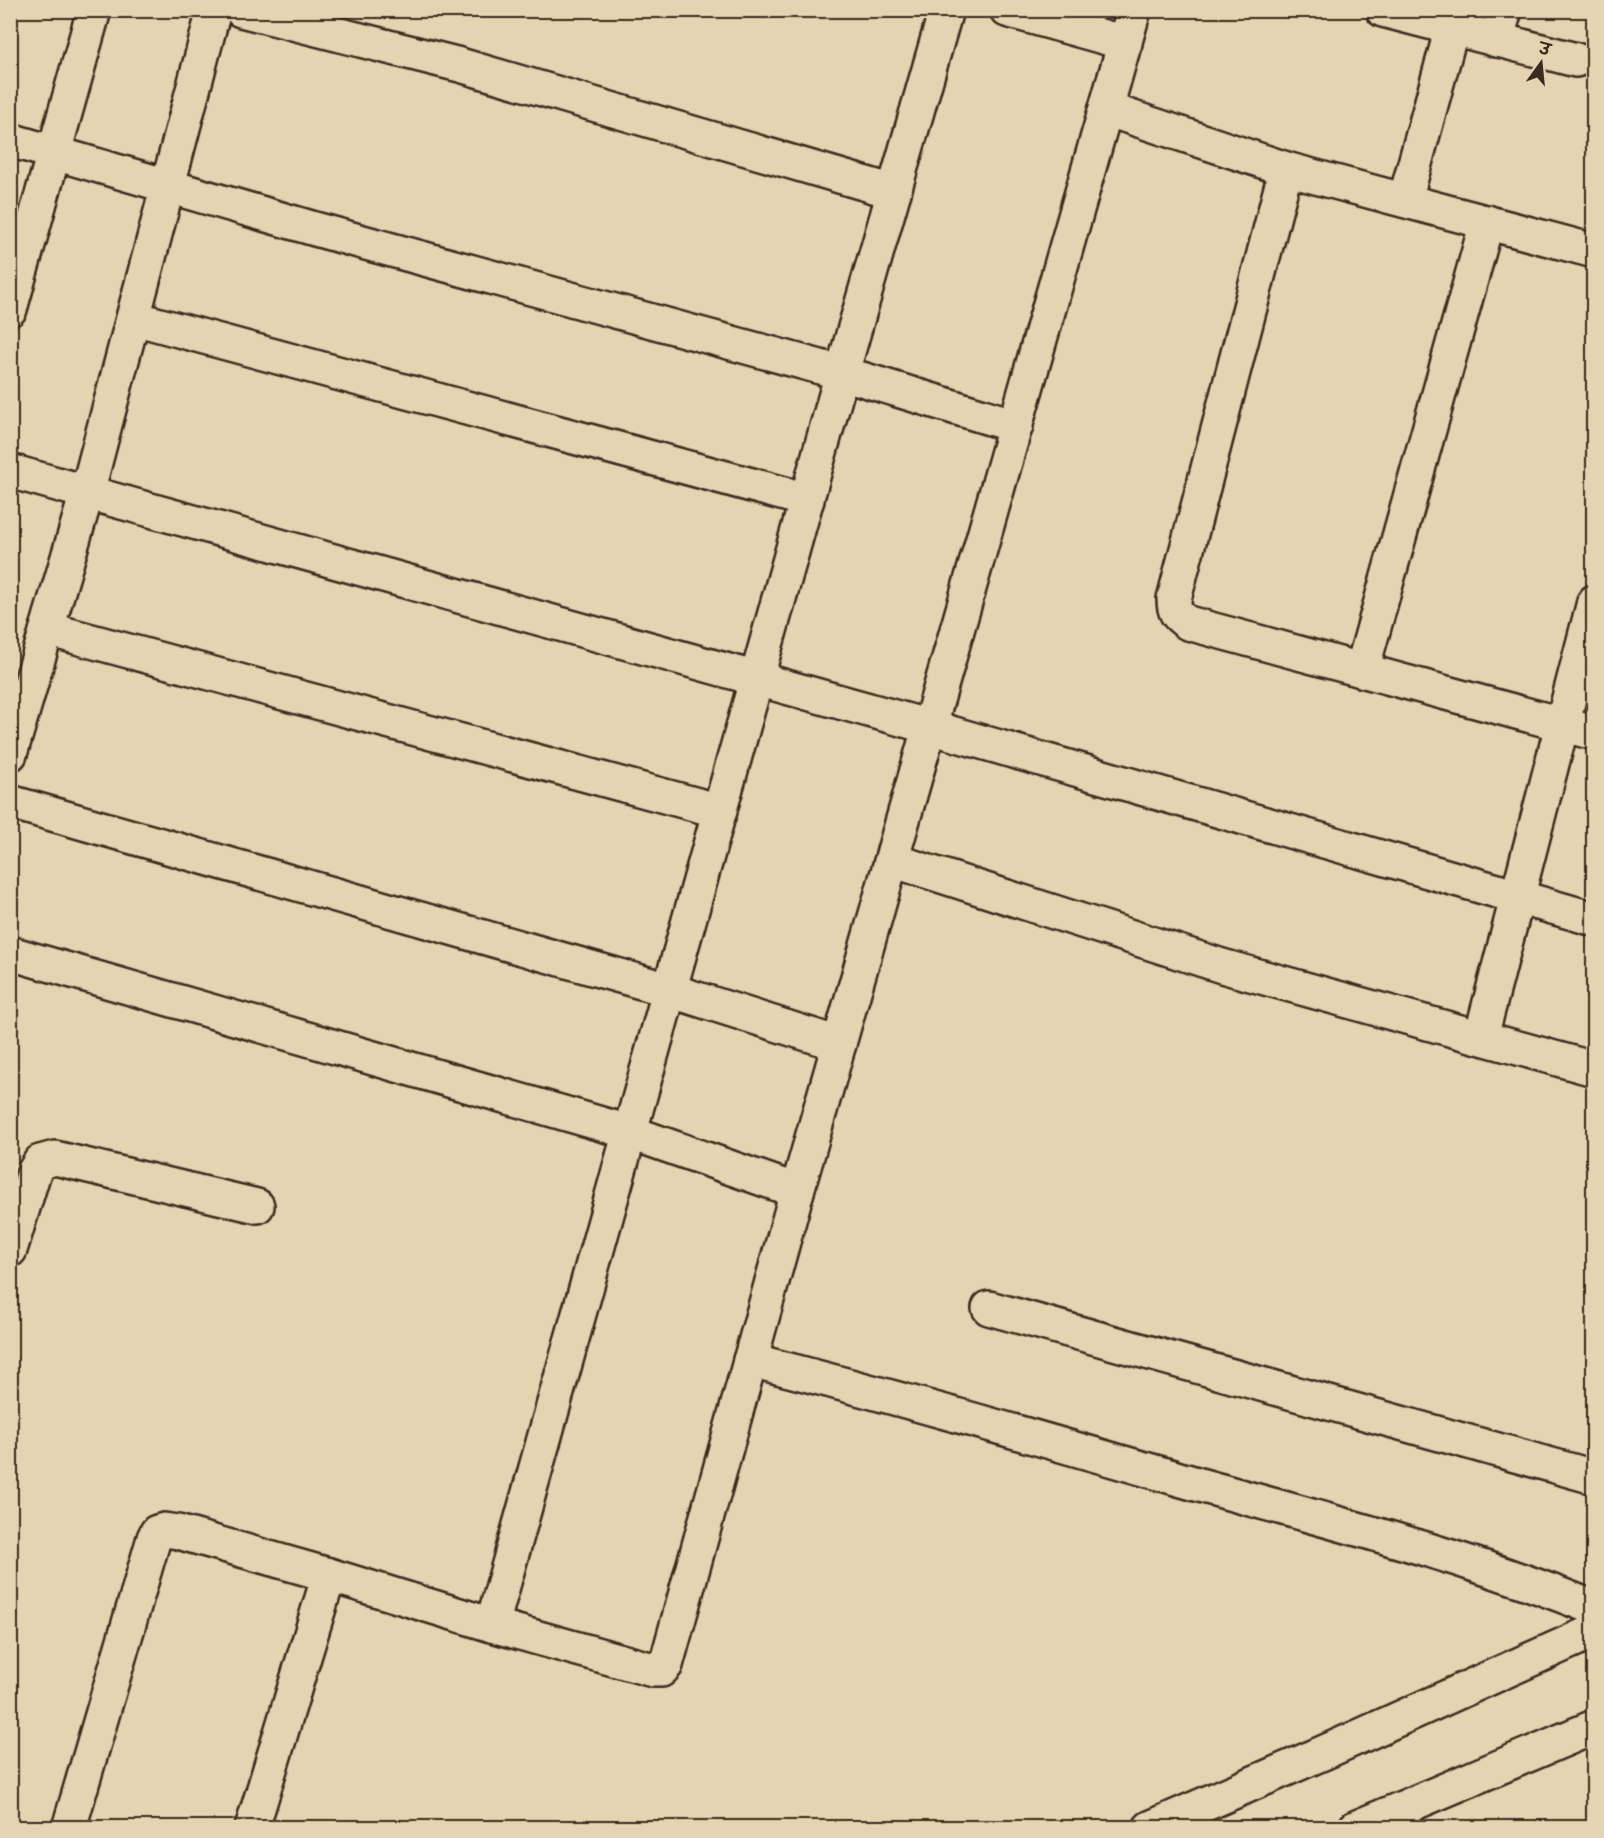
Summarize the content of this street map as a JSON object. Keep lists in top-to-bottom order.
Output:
{
  "north": "top"
}
